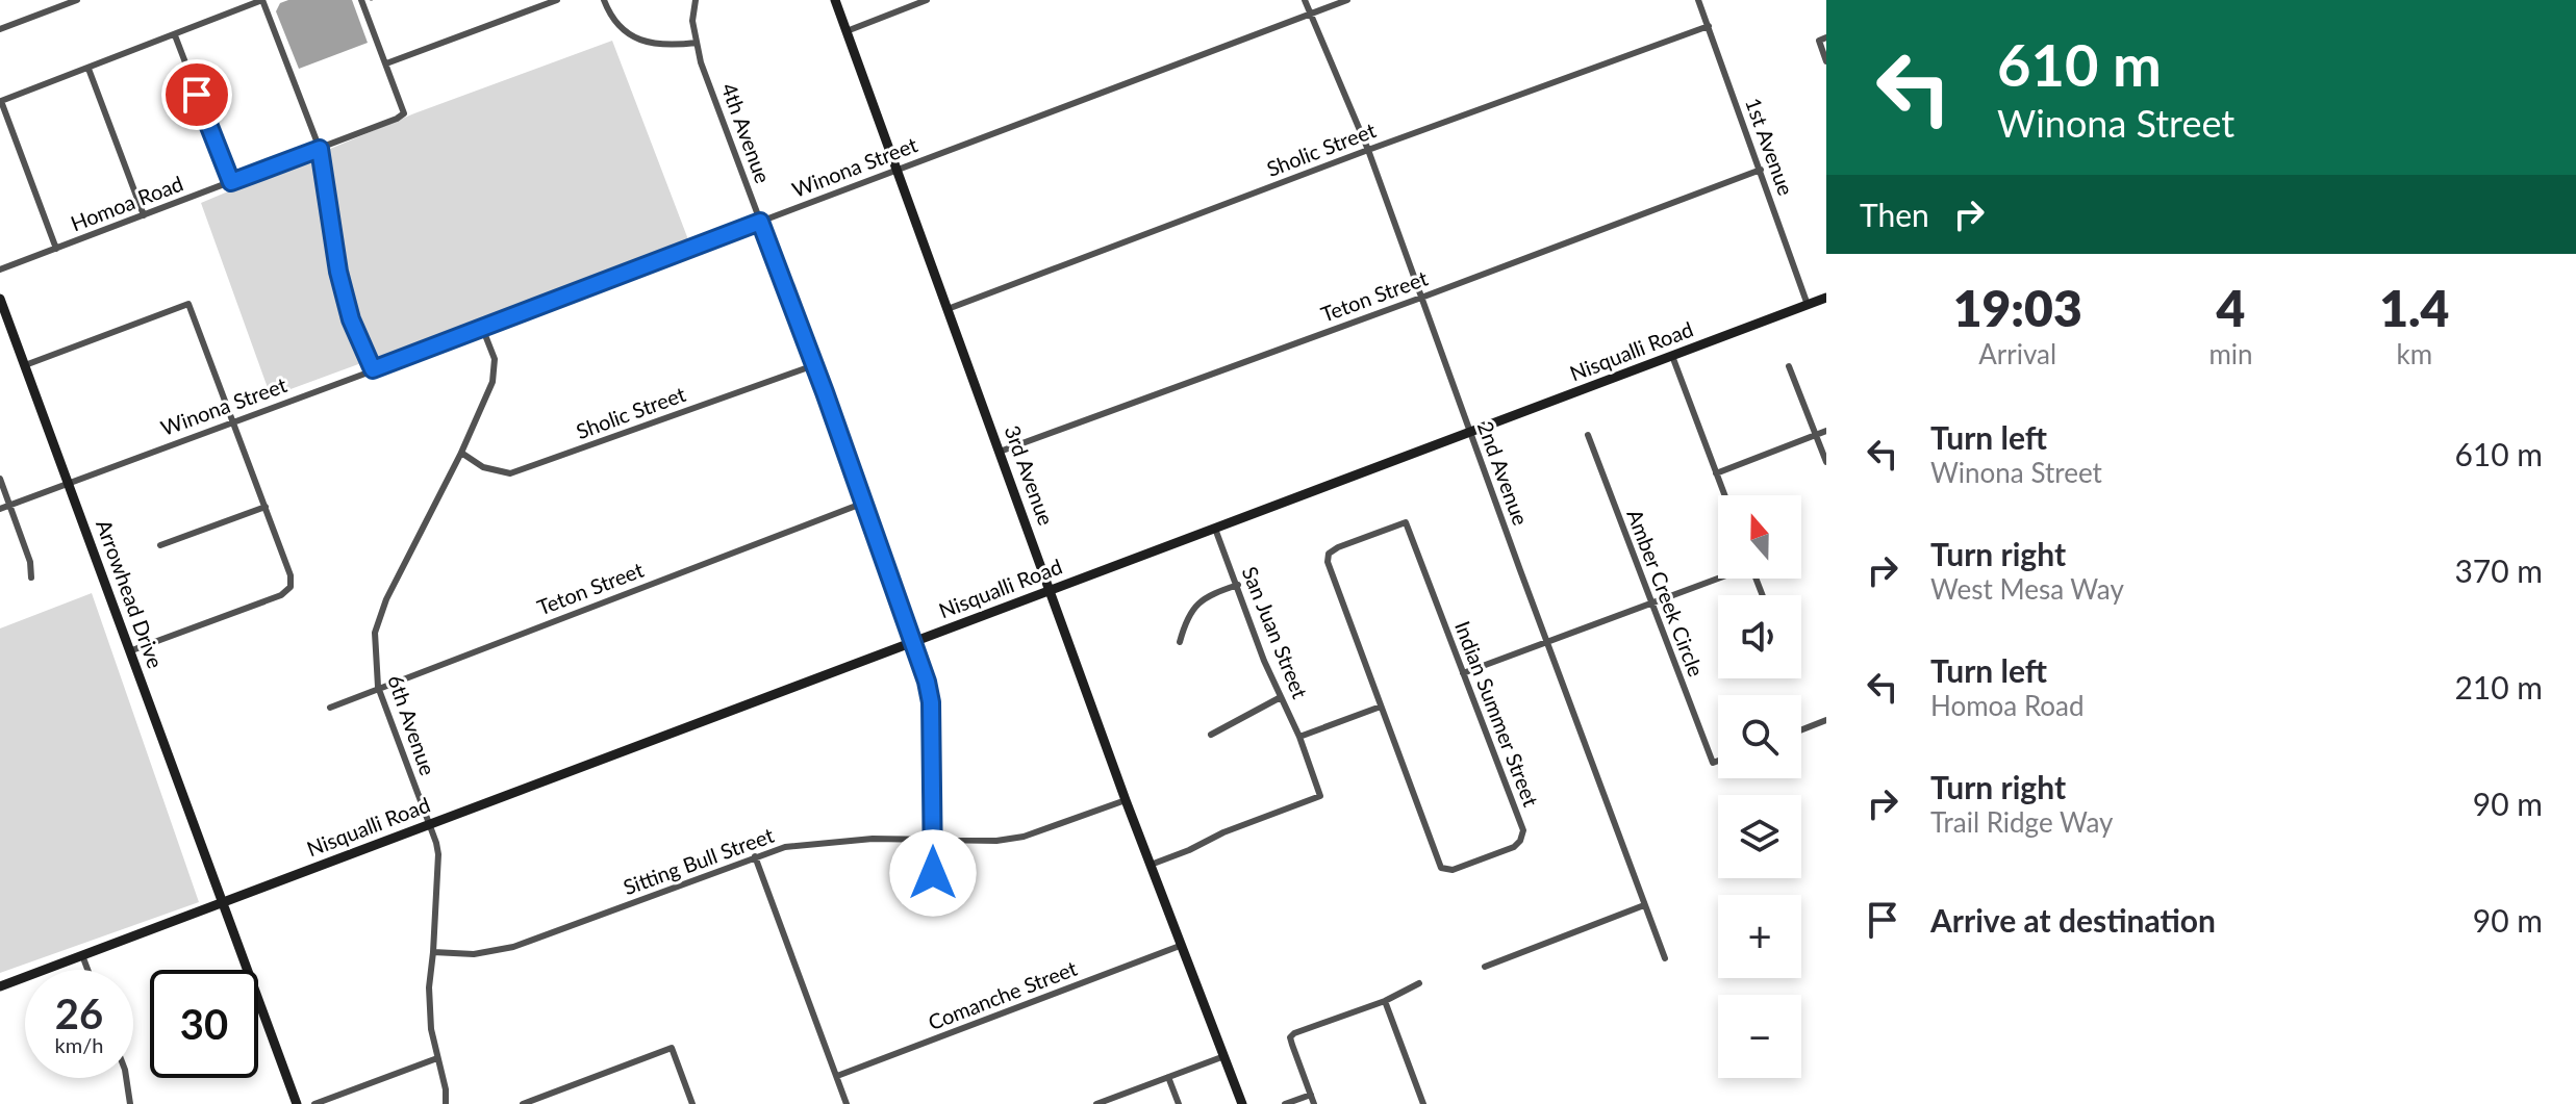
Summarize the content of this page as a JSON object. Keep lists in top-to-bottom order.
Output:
{
  "streets": {
    "main road": ["Nisqualli Road", "3rd Avenue", "Arrowhead Drive"],
    "street": [
      "4th Avenue",
      "1st Avenue",
      "Sholic Street",
      "Winona Street",
      "Homoa Road",
      "Teton Street",
      "2nd Avenue",
      "Amber Creek Circle",
      "San Juan Street",
      "Indian Summer Street",
      "6th Avenue",
      "Sitting Bull Street",
      "Comanche Street"
    ]
  },
  "crossings": [
    ["4th Avenue", "Sholic Street"],
    ["4th Avenue", "Winona Street"],
    ["4th Avenue", "Teton Street"],
    ["4th Avenue", "Nisqualli Road"],
    ["4th Avenue", "Sitting Bull Street"],
    ["1st Avenue", "Sholic Street"],
    ["1st Avenue", "Teton Street"],
    ["1st Avenue", "Nisqualli Road"],
    ["Sholic Street", "2nd Avenue"],
    ["Sholic Street", "3rd Avenue"],
    ["Sholic Street", "6th Avenue"],
    ["Winona Street", "2nd Avenue"],
    ["Winona Street", "3rd Avenue"],
    ["Winona Street", "Arrowhead Drive"],
    ["Winona Street", "6th Avenue"],
    ["Teton Street", "2nd Avenue"],
    ["Teton Street", "3rd Avenue"],
    ["Teton Street", "6th Avenue"],
    ["Nisqualli Road", "2nd Avenue"],
    ["Nisqualli Road", "3rd Avenue"],
    ["Nisqualli Road", "Arrowhead Drive"],
    ["Nisqualli Road", "San Juan Street"],
    ["Nisqualli Road", "6th Avenue"],
    ["3rd Avenue", "San Juan Street"],
    ["3rd Avenue", "Sitting Bull Street"],
    ["3rd Avenue", "Comanche Street"],
    ["6th Avenue", "Sitting Bull Street"]
  ],
  "north": "top",
  "page": {
    "turn": ["610 m", "Winona Street"],
    "then": "Then",
    "eta": [
      "19:03",
      "Arrival",
      "4",
      "min",
      "1.4",
      "km"
    ],
    "list": [
      {
        "name": "Turn left",
        "note": "Winona Street",
        "value": "610 m"
      },
      {
        "name": "Turn right",
        "note": "West Mesa Way",
        "value": "370 m"
      },
      {
        "name": "Turn left",
        "note": "Homoa Road",
        "value": "210 m"
      },
      {
        "name": "Turn right",
        "note": "Trail Ridge Way",
        "value": "90 m"
      },
      {
        "name": "Arrive at destination",
        "value": "90 m"
      }
    ],
    "map_buttons": ["+", "−"],
    "speed": "26 km/h",
    "limit": "30"
  }
}
